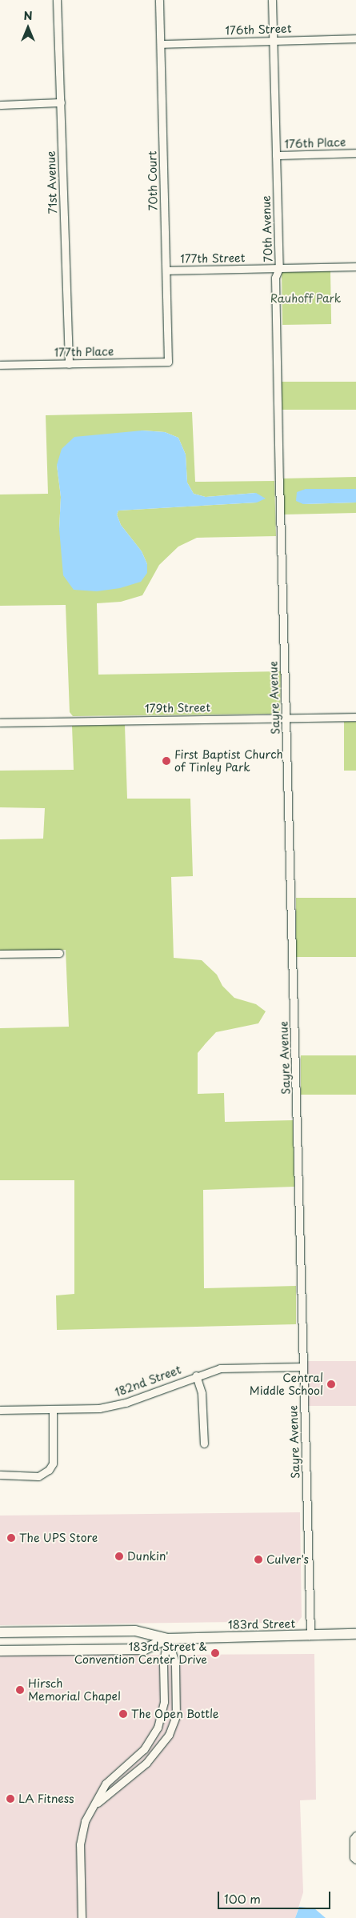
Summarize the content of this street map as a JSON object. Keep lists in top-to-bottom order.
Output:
{
  "streets": {
    "street": [
      "176th Street",
      "176th Place",
      "70th Court",
      "71st Avenue",
      "70th Avenue",
      "177th Street",
      "177th Place",
      "Sayre Avenue",
      "179th Street",
      "182nd Street",
      "183rd Street"
    ]
  },
  "crossings": [
    ["176th Street", "70th Court"],
    ["176th Street", "70th Avenue"],
    ["176th Place", "70th Avenue"],
    ["70th Court", "177th Street"],
    ["70th Court", "177th Place"],
    ["71st Avenue", "177th Place"],
    ["70th Avenue", "177th Street"],
    ["70th Avenue", "Sayre Avenue"],
    ["Sayre Avenue", "179th Street"],
    ["Sayre Avenue", "182nd Street"],
    ["Sayre Avenue", "183rd Street"]
  ],
  "parks": ["Rauhoff Park"],
  "places": [
    "First Baptist Church of Tinley Park",
    "Central Middle School",
    "The UPS Store",
    "Dunkin'",
    "Culver's",
    "183rd Street & Convention Center Drive",
    "Hirsch Memorial Chapel",
    "The Open Bottle",
    "LA Fitness"
  ],
  "scale_bar": "100 m",
  "north": "top"
}
